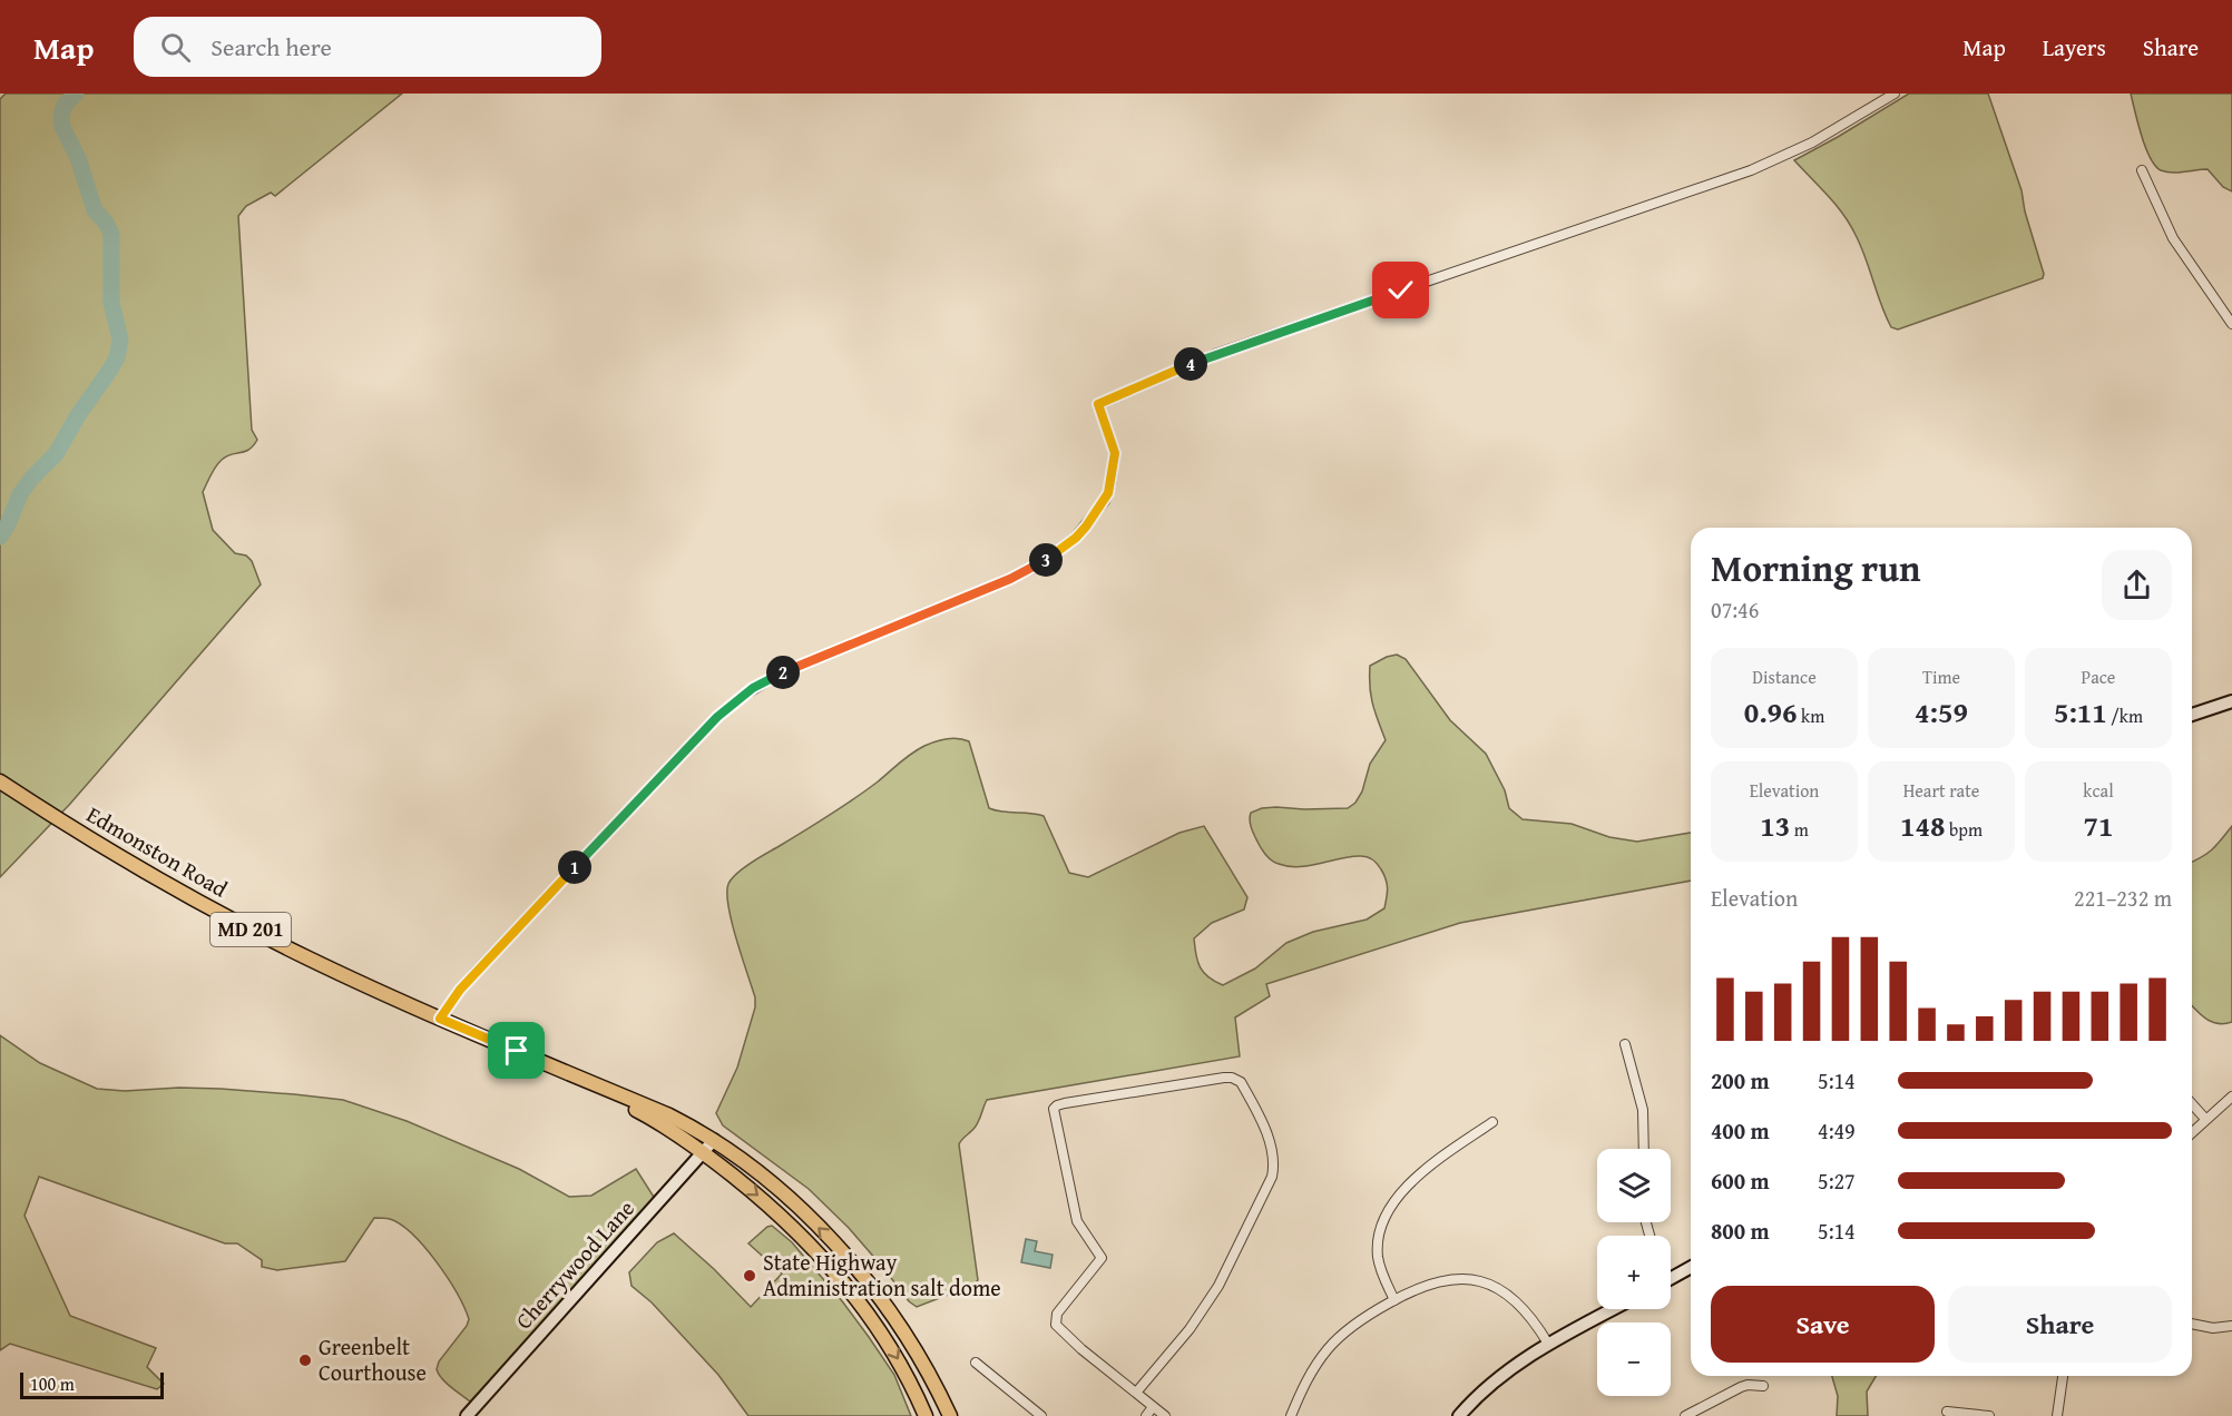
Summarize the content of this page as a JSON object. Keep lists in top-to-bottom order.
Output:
{
  "streets": {
    "main road": ["Edmonston Road", "MD 201"],
    "street": ["Cherrywood Lane"]
  },
  "crossings": [
    ["Edmonston Road", "MD 201"],
    ["Edmonston Road", "Cherrywood Lane"],
    ["MD 201", "Cherrywood Lane"]
  ],
  "places": ["State Highway Administration salt dome", "Greenbelt Courthouse"],
  "scale_bar": "100 m",
  "page": {
    "header": "Map",
    "search": "Search here",
    "nav": ["Map", "Layers", "Share"],
    "pins": [
      "4",
      "3",
      "2",
      "1"
    ],
    "heading": ["Morning run", "07:46"],
    "stats": [
      ["Distance", "0.96 km"],
      ["Time", "4:59"],
      ["Pace", "5:11 /km"],
      ["Elevation", "13 m"],
      ["Heart rate", "148 bpm"],
      ["kcal", "71"]
    ],
    "chart": ["Elevation", "221–232 m"],
    "list": [
      {
        "name": "200 m",
        "note": "5:14"
      },
      {
        "name": "400 m",
        "note": "4:49"
      },
      {
        "name": "600 m",
        "note": "5:27"
      },
      {
        "name": "800 m",
        "note": "5:14"
      }
    ],
    "map_buttons": ["+", "−"],
    "buttons": ["Save", "Share"],
    "scale": "100 m"
  }
}
